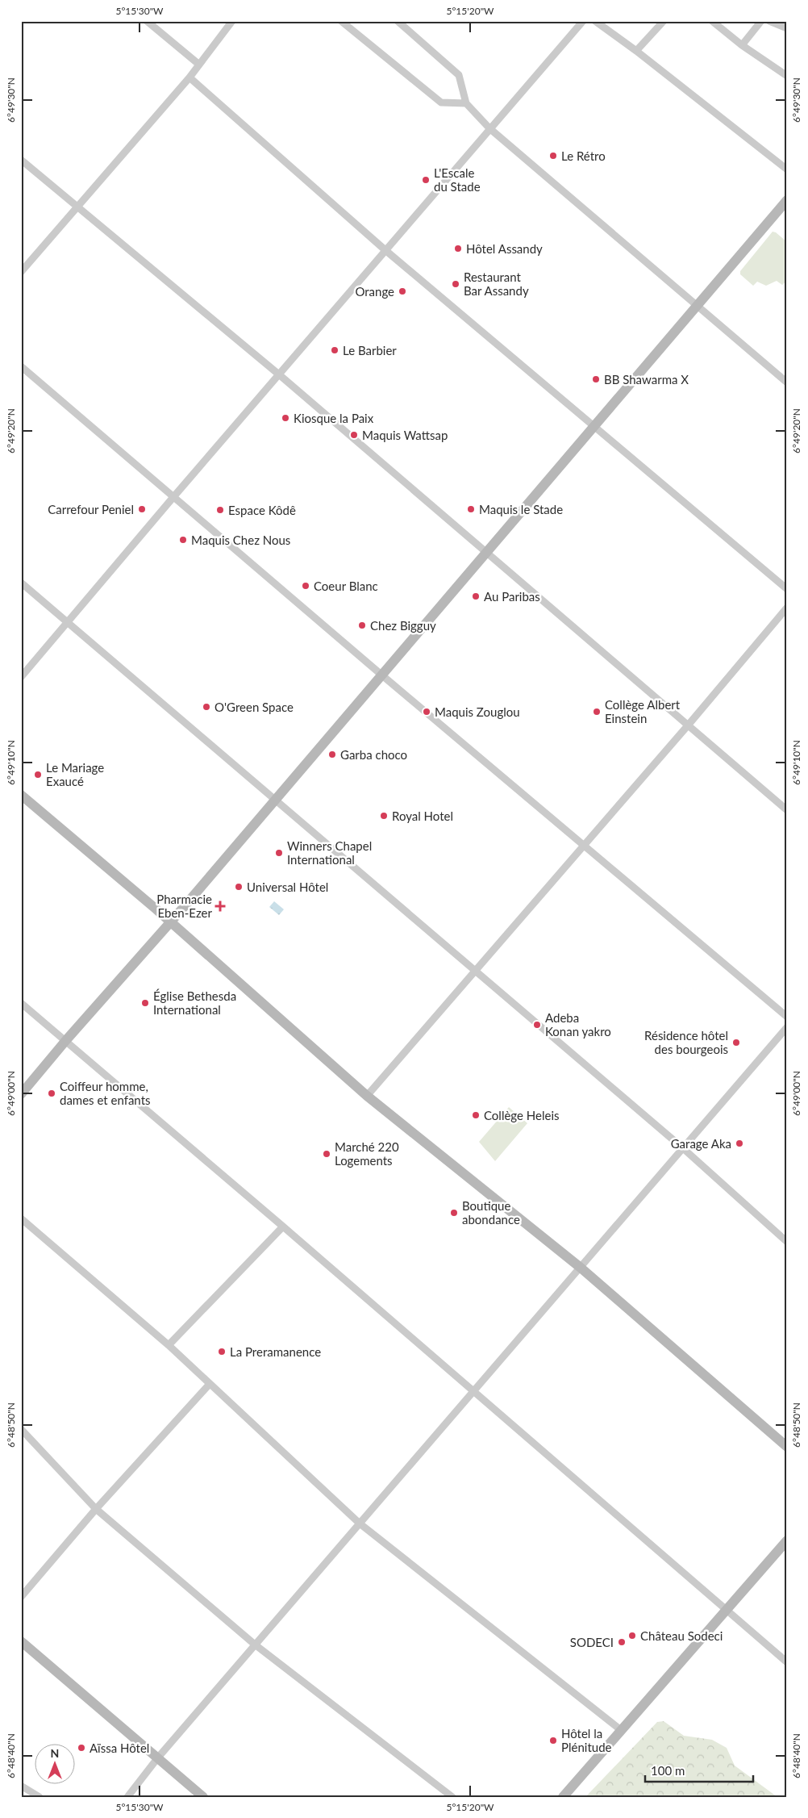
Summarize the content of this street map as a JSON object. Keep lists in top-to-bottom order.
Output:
{
  "places": {
    "other": [
      "Le Rétro",
      "L'Escale du Stade",
      "Hôtel Assandy",
      "Restaurant Bar Assandy",
      "Orange",
      "Le Barbier",
      "BB Shawarma X",
      "Kiosque la Paix",
      "Maquis Wattsap",
      "Carrefour Peniel",
      "Maquis le Stade",
      "Espace Kôdê",
      "Maquis Chez Nous",
      "Coeur Blanc",
      "Au Paribas",
      "Chez Bigguy",
      "O'Green Space",
      "Maquis Zouglou",
      "Collège Albert Einstein",
      "Garba choco",
      "Le Mariage Exaucé",
      "Royal Hotel",
      "Winners Chapel International",
      "Universal Hôtel",
      "Église Bethesda International",
      "Adeba Konan yakro",
      "Résidence hôtel des bourgeois",
      "Coiffeur homme, dames et enfants",
      "Collège Heleis",
      "Garage Aka",
      "Marché 220 Logements",
      "Boutique abondance",
      "La Preramanence",
      "Château Sodeci",
      "SODECI",
      "Hôtel la Plénitude",
      "Aïssa Hôtel"
    ],
    "health": ["Pharmacie Eben-Ezer"]
  },
  "scale_bar": "100 m",
  "north": "top",
  "coordinates": [
    "5°15'30\"W",
    "5°15'20\"W",
    "6°49'30\"N",
    "6°49'20\"N",
    "6°49'10\"N",
    "6°49'00\"N",
    "6°48'50\"N",
    "6°48'40\"N"
  ]
}
